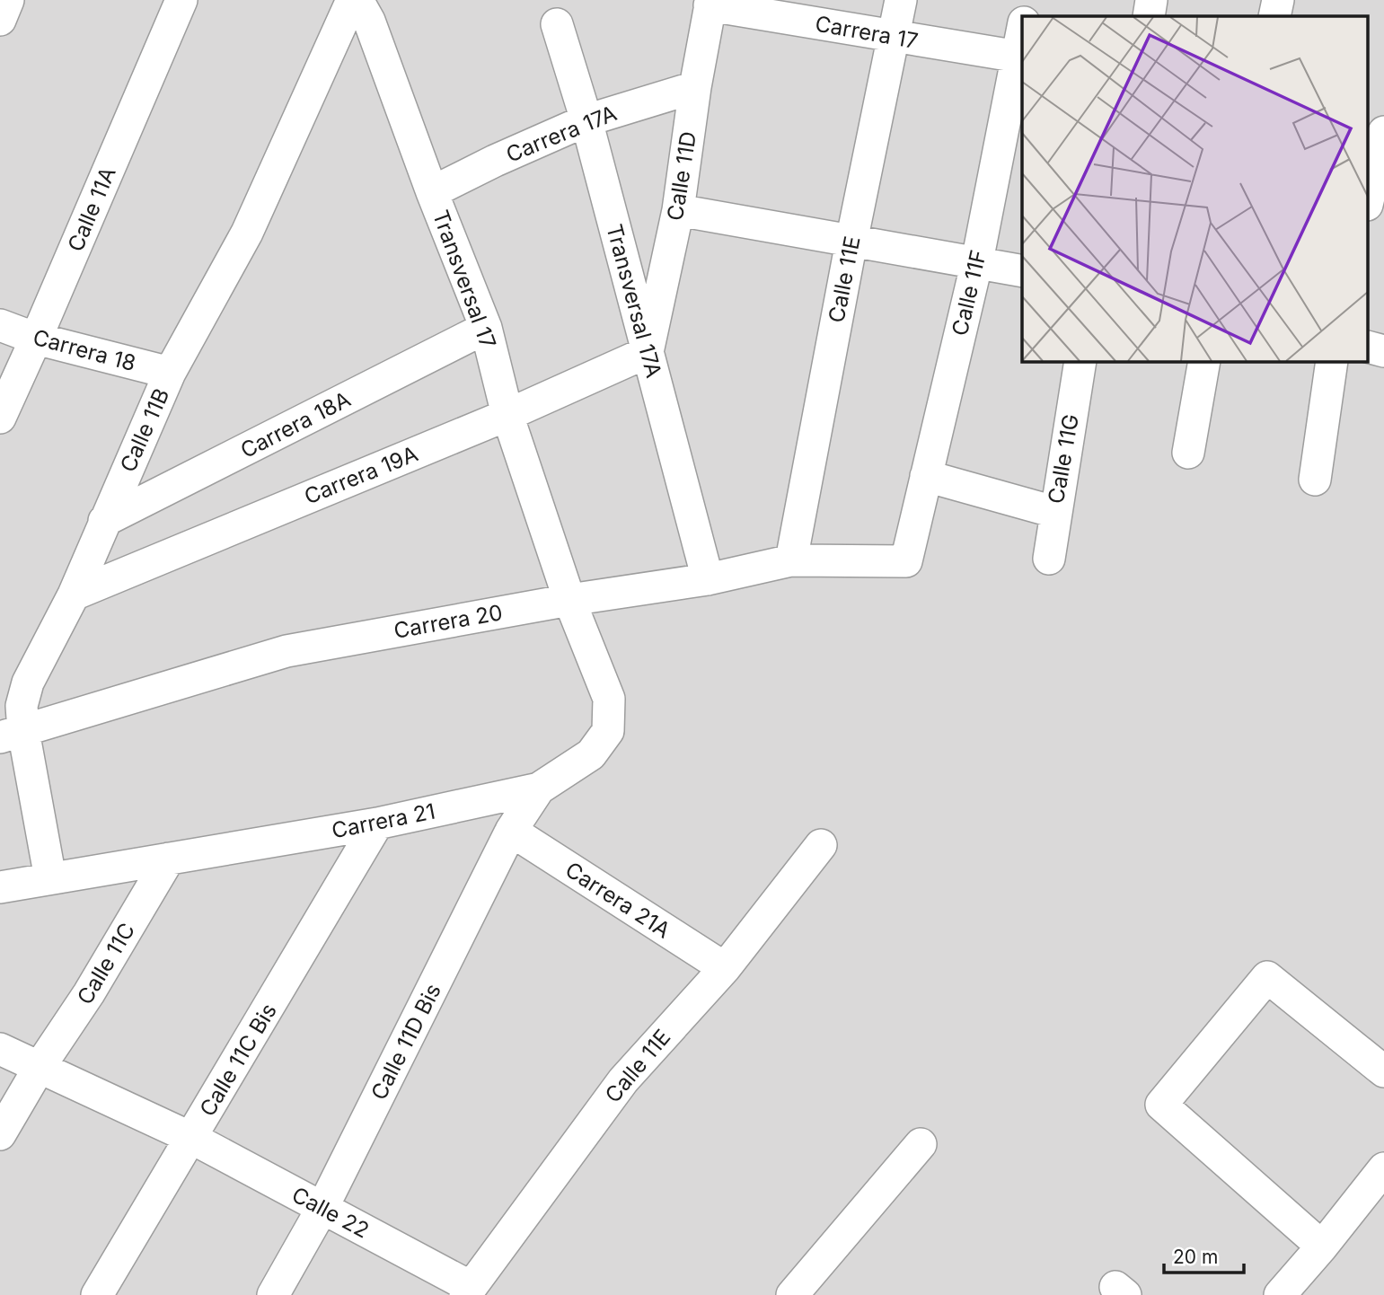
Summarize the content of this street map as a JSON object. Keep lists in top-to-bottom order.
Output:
{
  "streets": {
    "street": [
      "Carrera 17",
      "Carrera 17A",
      "Calle 11D",
      "Calle 11A",
      "Transversal 17",
      "Calle 11E",
      "Calle 11F",
      "Transversal 17A",
      "Carrera 18",
      "Carrera 18A",
      "Calle 11B",
      "Calle 11G",
      "Carrera 19A",
      "Carrera 20",
      "Carrera 21",
      "Carrera 21A",
      "Calle 11C",
      "Calle 11D Bis",
      "Calle 11C Bis",
      "Calle 22"
    ]
  },
  "crossings": [
    ["Carrera 17", "Calle 11D"],
    ["Carrera 17", "Calle 11E"],
    ["Carrera 17", "Calle 11F"],
    ["Carrera 17A", "Calle 11D"],
    ["Carrera 17A", "Transversal 17"],
    ["Carrera 17A", "Transversal 17A"],
    ["Calle 11D", "Transversal 17A"],
    ["Calle 11D", "Carrera 19A"],
    ["Calle 11A", "Carrera 18"],
    ["Transversal 17", "Carrera 18A"],
    ["Transversal 17", "Carrera 19A"],
    ["Transversal 17", "Carrera 20"],
    ["Transversal 17", "Carrera 21"],
    ["Calle 11E", "Carrera 20"],
    ["Calle 11E", "Carrera 21A"],
    ["Calle 11E", "Calle 22"],
    ["Calle 11F", "Carrera 20"],
    ["Transversal 17A", "Carrera 19A"],
    ["Transversal 17A", "Carrera 20"],
    ["Carrera 18", "Calle 11B"],
    ["Carrera 18A", "Calle 11B"],
    ["Calle 11B", "Carrera 19A"],
    ["Calle 11B", "Carrera 20"],
    ["Calle 11B", "Carrera 21"],
    ["Carrera 20", "Carrera 21"],
    ["Carrera 21", "Calle 11C"],
    ["Carrera 21", "Calle 11D Bis"],
    ["Carrera 21", "Calle 11C Bis"],
    ["Carrera 21A", "Calle 11D Bis"],
    ["Calle 11C", "Calle 22"],
    ["Calle 11D Bis", "Calle 22"],
    ["Calle 11C Bis", "Calle 22"]
  ],
  "scale_bar": "20 m"
}
